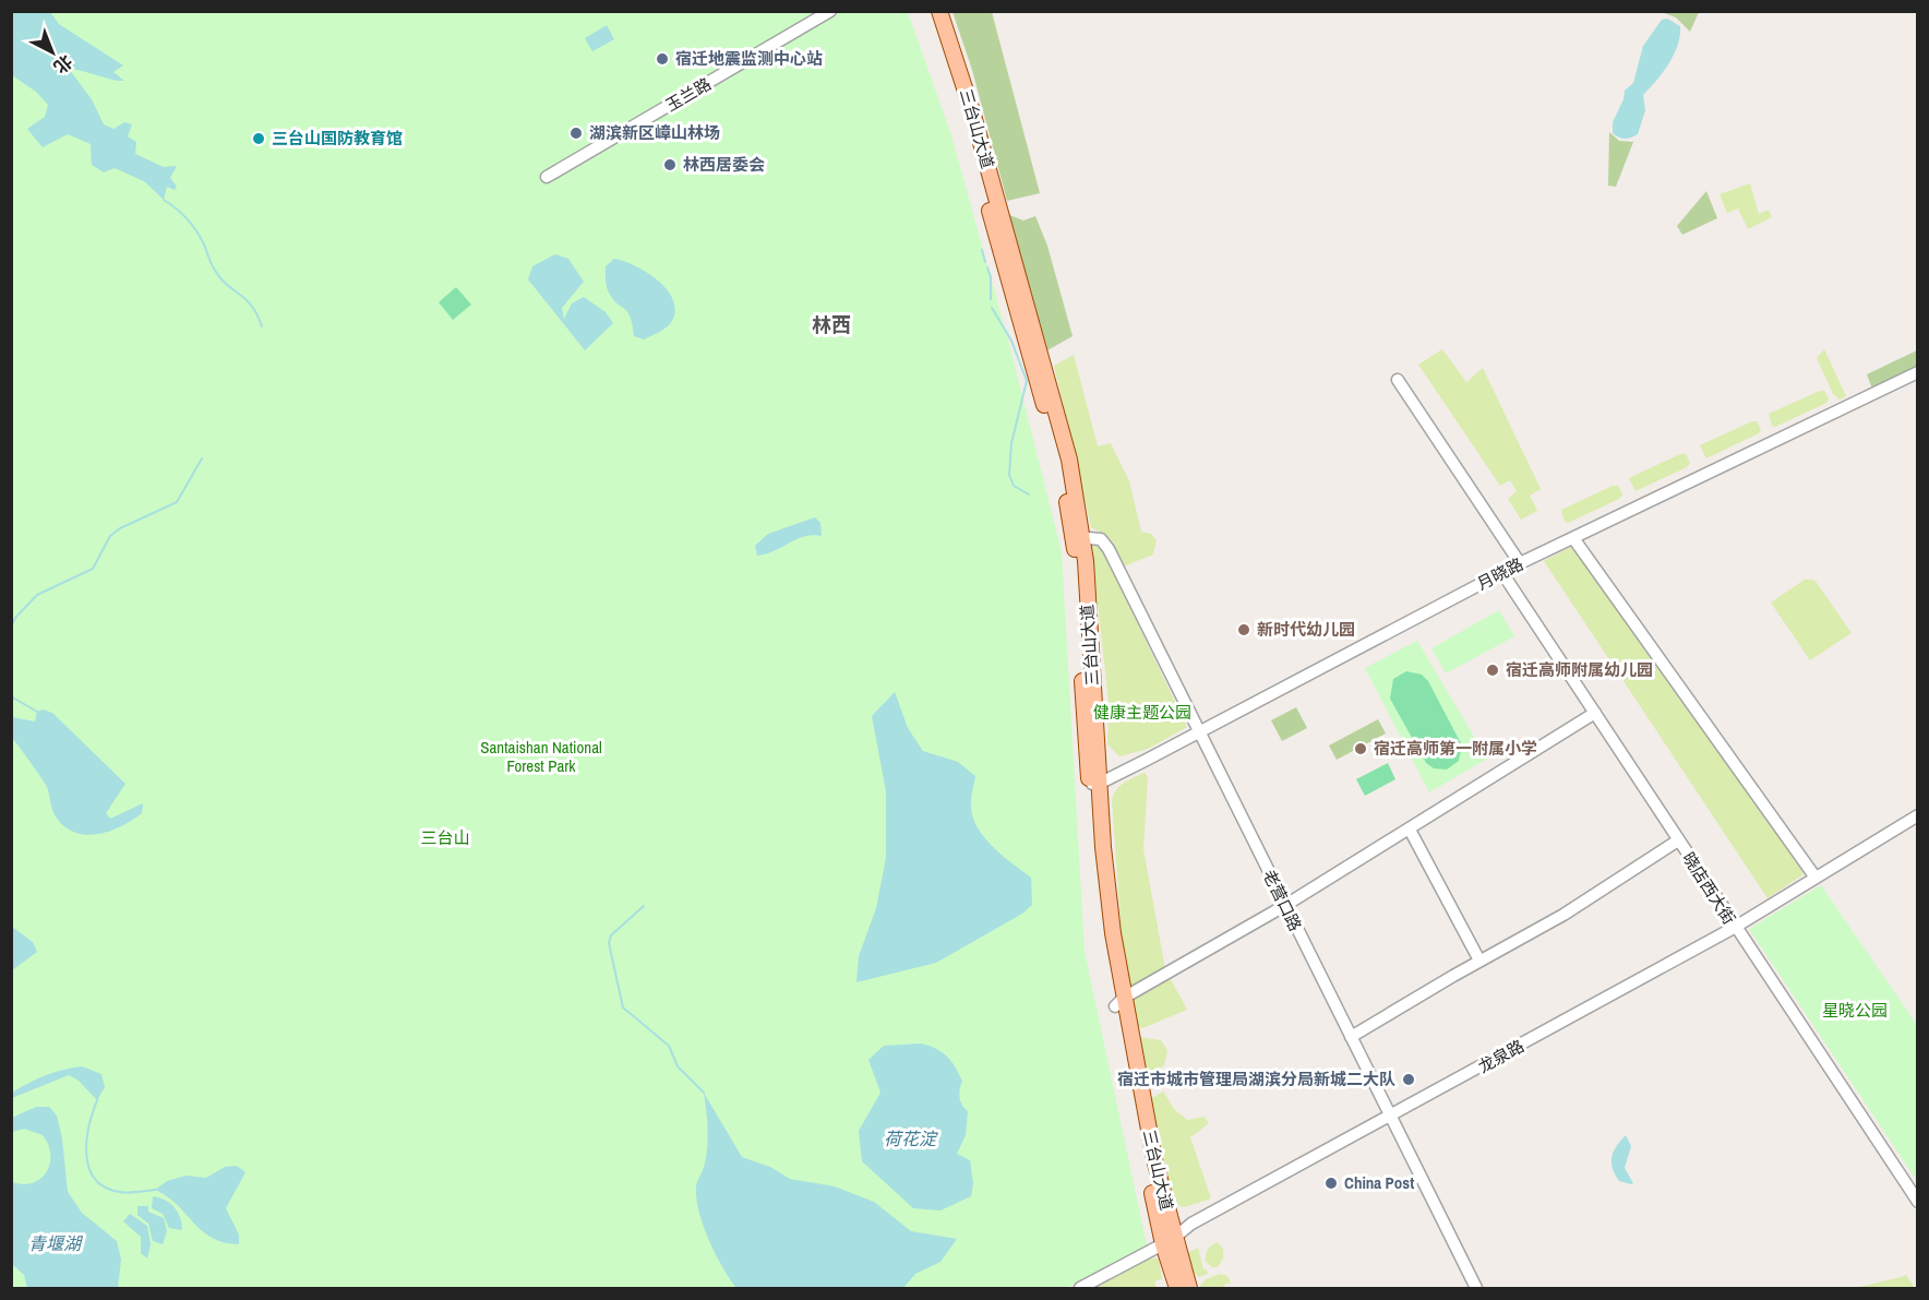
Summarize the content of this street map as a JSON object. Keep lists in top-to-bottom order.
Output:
{
  "streets": {
    "main road": ["三台山大道"],
    "street": [
      "玉兰路",
      "月晓路",
      "晓店西大街",
      "老营口路",
      "龙泉路"
    ]
  },
  "crossings": [
    ["三台山大道", "月晓路"],
    ["三台山大道", "老营口路"],
    ["三台山大道", "龙泉路"],
    ["月晓路", "晓店西大街"],
    ["月晓路", "老营口路"],
    ["晓店西大街", "龙泉路"],
    ["老营口路", "龙泉路"]
  ],
  "districts": ["林西"],
  "water": ["荷花淀", "青堰湖"],
  "parks": [
    "健康主题公园",
    "Santaishan National Forest Park",
    "三台山",
    "星晓公园"
  ],
  "places": [
    "宿迁地震监测中心站",
    "湖滨新区嶂山林场",
    "三台山国防教育馆",
    "林西居委会",
    "新时代幼儿园",
    "宿迁高师附属幼儿园",
    "宿迁高师第一附属小学",
    "宿迁市城市管理局湖滨分局新城二大队",
    "China Post"
  ],
  "north": "bottom right"
}
